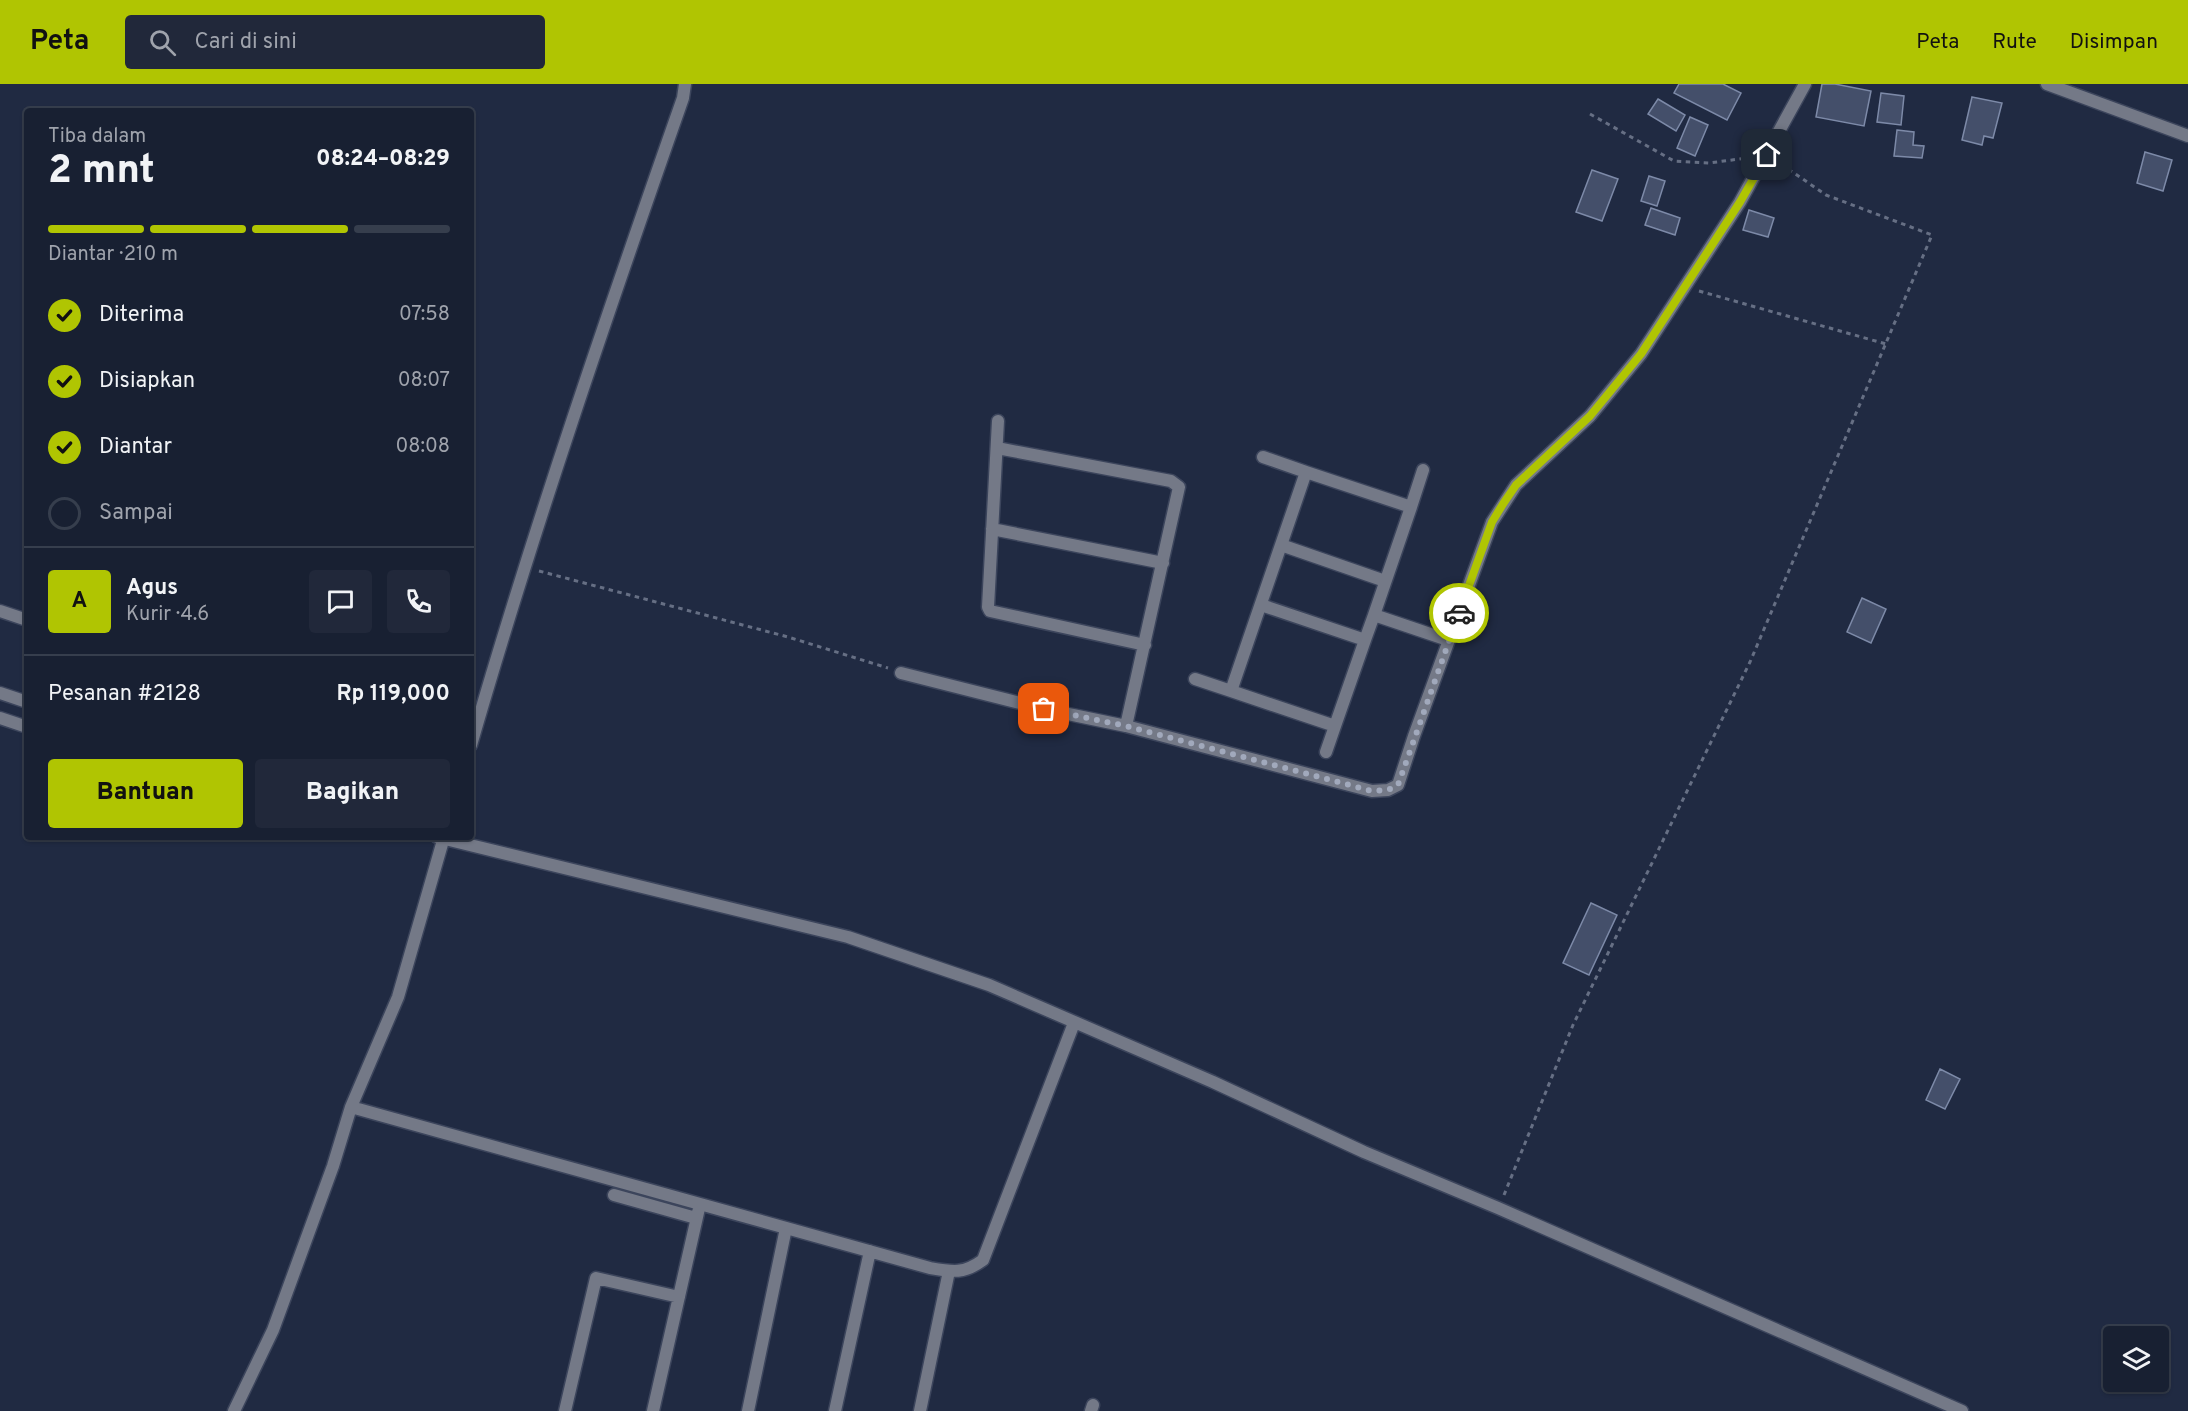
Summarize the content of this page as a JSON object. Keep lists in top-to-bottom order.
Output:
{
  "page": {
    "header": "Peta",
    "search": "Cari di sini",
    "nav": ["Peta", "Rute", "Disimpan"],
    "heading": ["2 mnt", "Tiba dalam", "08:24–08:29"],
    "panel": [
      "Agus",
      "Kurir · 4.6",
      "Pesanan #2128",
      "Rp 119,000"
    ],
    "bar": "Diantar · 210 m",
    "list": [
      ["Diterima", "07:58"],
      ["Disiapkan", "08:07"],
      ["Diantar", "08:08"],
      "Sampai"
    ],
    "round": "A",
    "buttons": ["Bantuan", "Bagikan"]
  }
}
